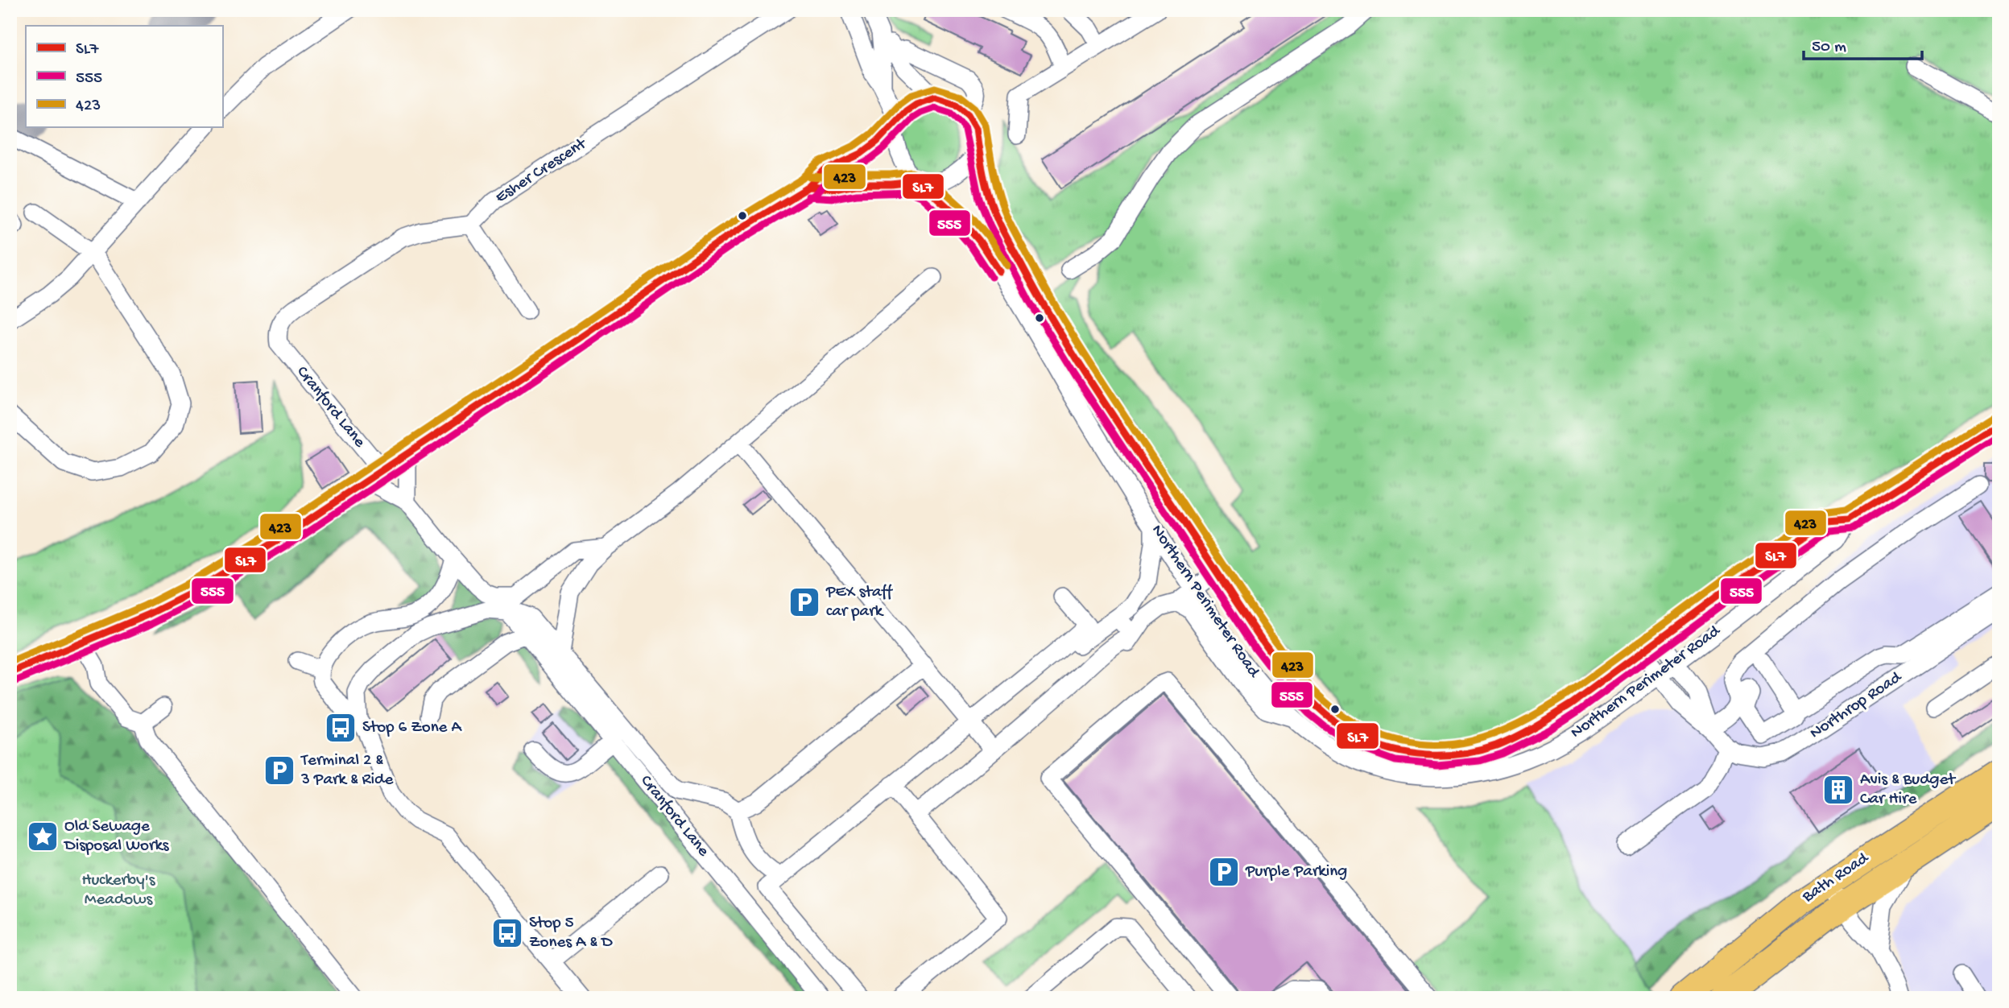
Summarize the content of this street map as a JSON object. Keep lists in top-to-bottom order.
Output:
{
  "streets": {
    "highway": ["Bath Road"],
    "street": [
      "Esher Crescent",
      "Cranford Lane",
      "Northern Perimeter Road",
      "Northrop Road"
    ]
  },
  "crossings": [
    ["Esher Crescent", "Cranford Lane"],
    ["Northern Perimeter Road", "Northrop Road"]
  ],
  "parks": ["Huckerby's Meadows"],
  "places": {
    "parking": ["PEX staff car park", "Terminal 2 & 3 Park & Ride", "Purple Parking"],
    "bus stop": ["Stop 6 Zone A", "Stop 5 Zones A & D"],
    "building": ["Avis & Budget Car Hire"],
    "place": ["Old Sewage Disposal Works"]
  },
  "lines": ["transit line 423", "transit line SL7", "transit line 555"],
  "legend": ["SL7", "555", "423"],
  "scale_bar": "50 m"
}
